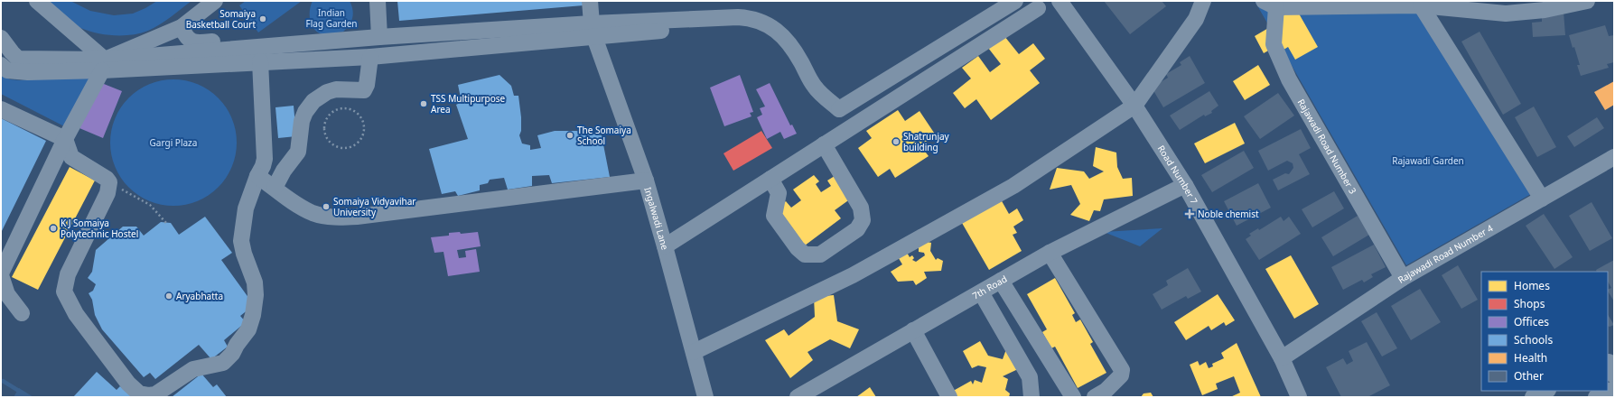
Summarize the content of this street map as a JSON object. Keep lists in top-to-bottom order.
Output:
{
  "streets": {
    "street": [
      "Rajawadi Road Number 3",
      "Road Number 7",
      "Ingalwadi Lane",
      "Rajawadi Road Number 4",
      "7th Road"
    ]
  },
  "crossings": [
    ["Rajawadi Road Number 3", "Rajawadi Road Number 4"],
    ["Road Number 7", "Rajawadi Road Number 4"],
    ["Road Number 7", "7th Road"]
  ],
  "parks": ["Indian Flag Garden", "Gargi Plaza", "Rajawadi Garden"],
  "places": {
    "other": [
      "Somaiya Basketball Court",
      "TSS Multipurpose Area",
      "The Somaiya School",
      "Shatrunjay building",
      "Somaiya Vidyavihar University",
      "K J Somaiya Polytechnic Hostel",
      "Aryabhatta"
    ],
    "health": ["Noble chemist"]
  },
  "legend": [
    "Homes",
    "Shops",
    "Offices",
    "Schools",
    "Health",
    "Other"
  ]
}
